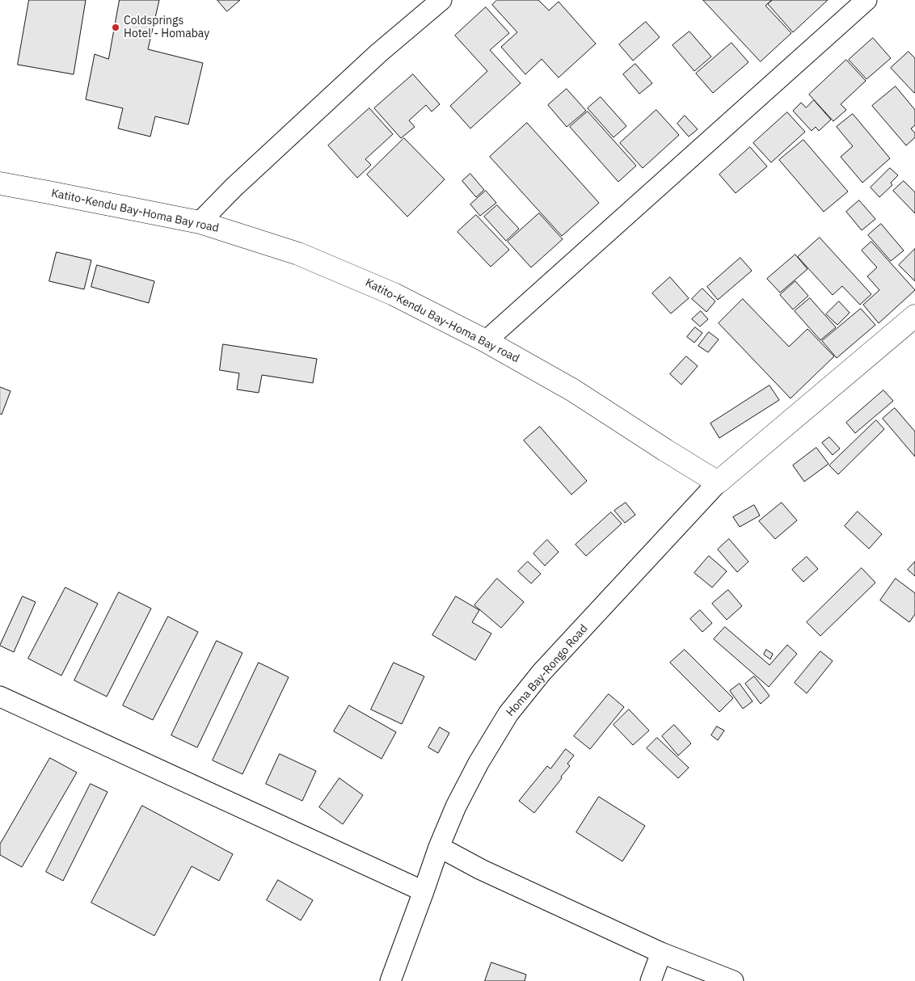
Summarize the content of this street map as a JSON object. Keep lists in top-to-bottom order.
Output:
{
  "streets": {
    "highway": ["Katito-Kendu Bay-Homa Bay road"],
    "street": ["Homa Bay-Rongo Road"]
  },
  "crossings": [
    ["Katito-Kendu Bay-Homa Bay road", "Homa Bay-Rongo Road"]
  ],
  "places": ["Coldsprings Hotel - Homabay"]
}
